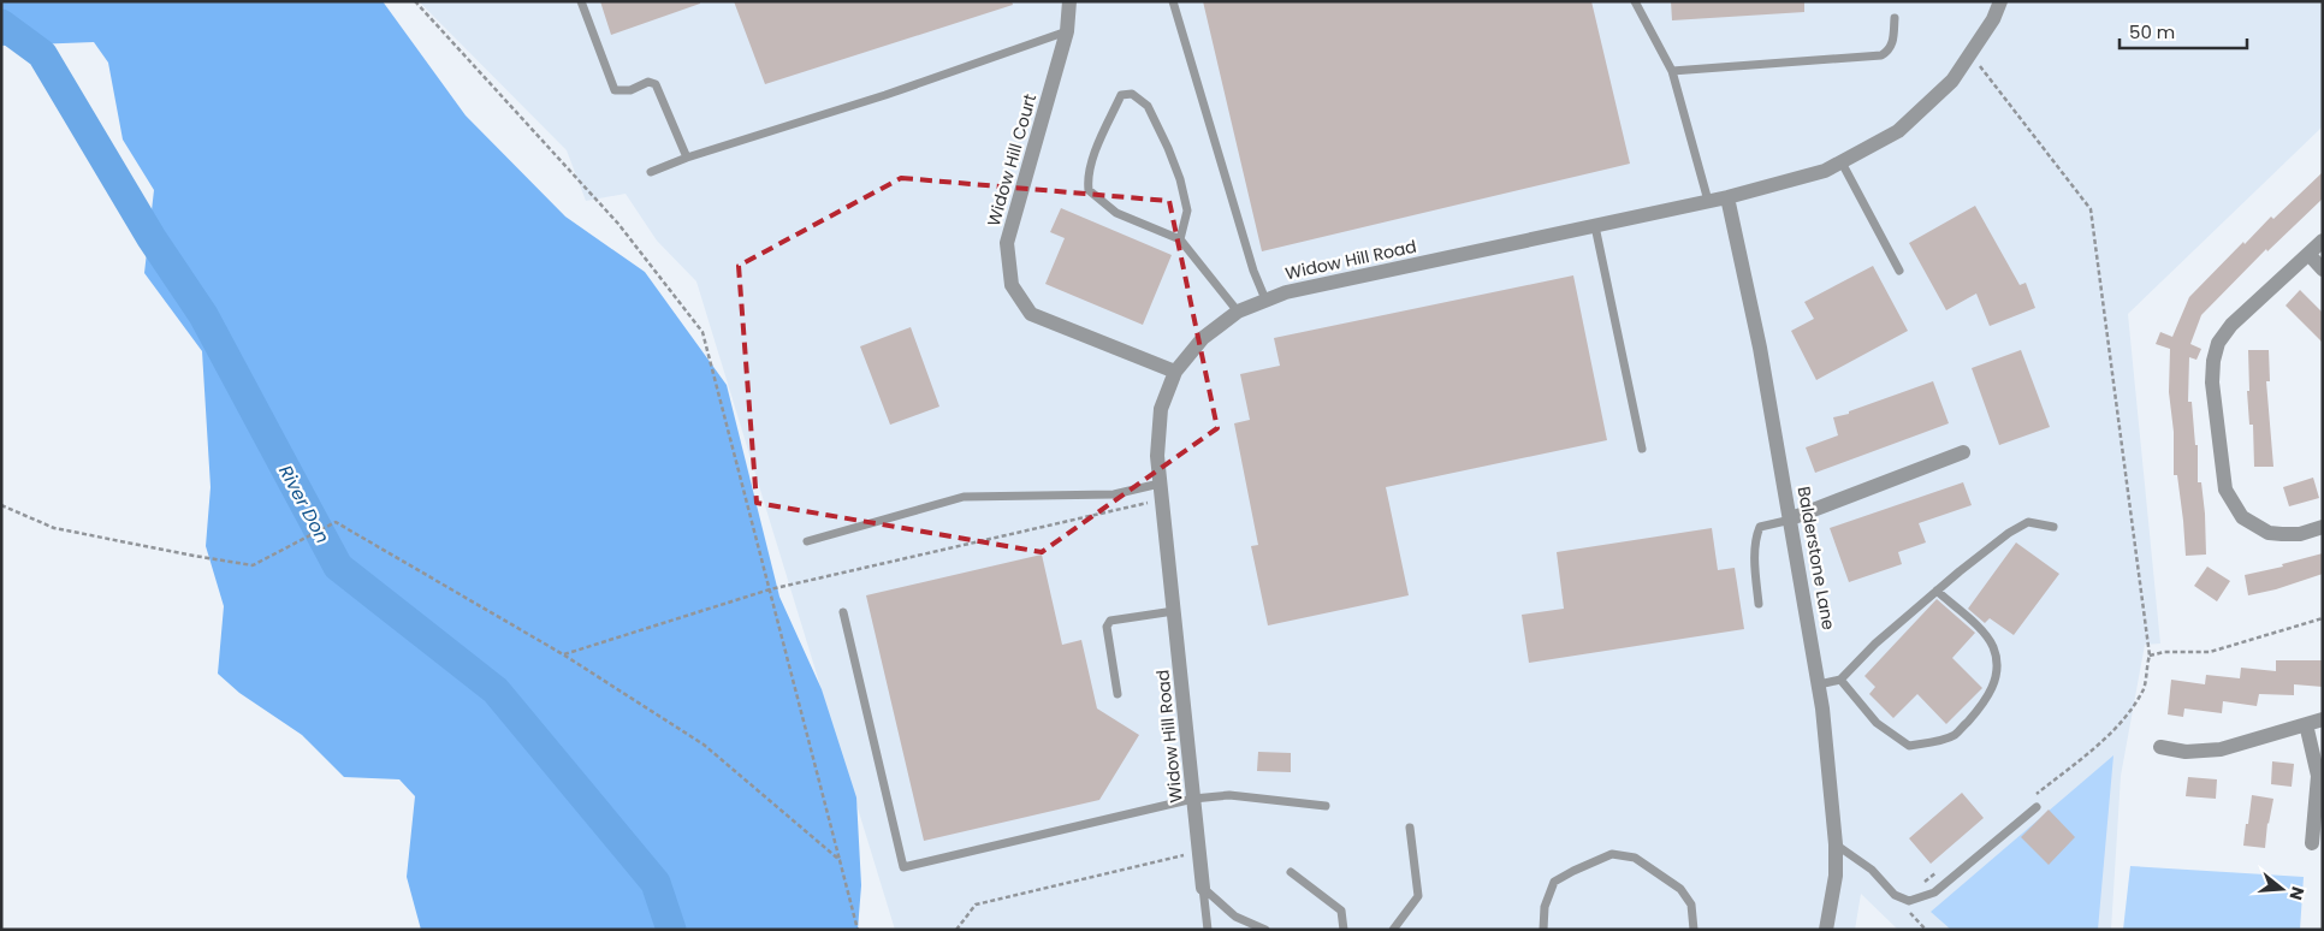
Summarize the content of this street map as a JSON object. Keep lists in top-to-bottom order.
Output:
{
  "streets": {
    "street": ["Widow Hill Court", "Widow Hill Road", "Balderstone Lane"]
  },
  "crossings": [
    ["Widow Hill Court", "Widow Hill Road"],
    ["Widow Hill Road", "Balderstone Lane"]
  ],
  "water": ["River Don"],
  "scale_bar": "50 m",
  "north": "right"
}
